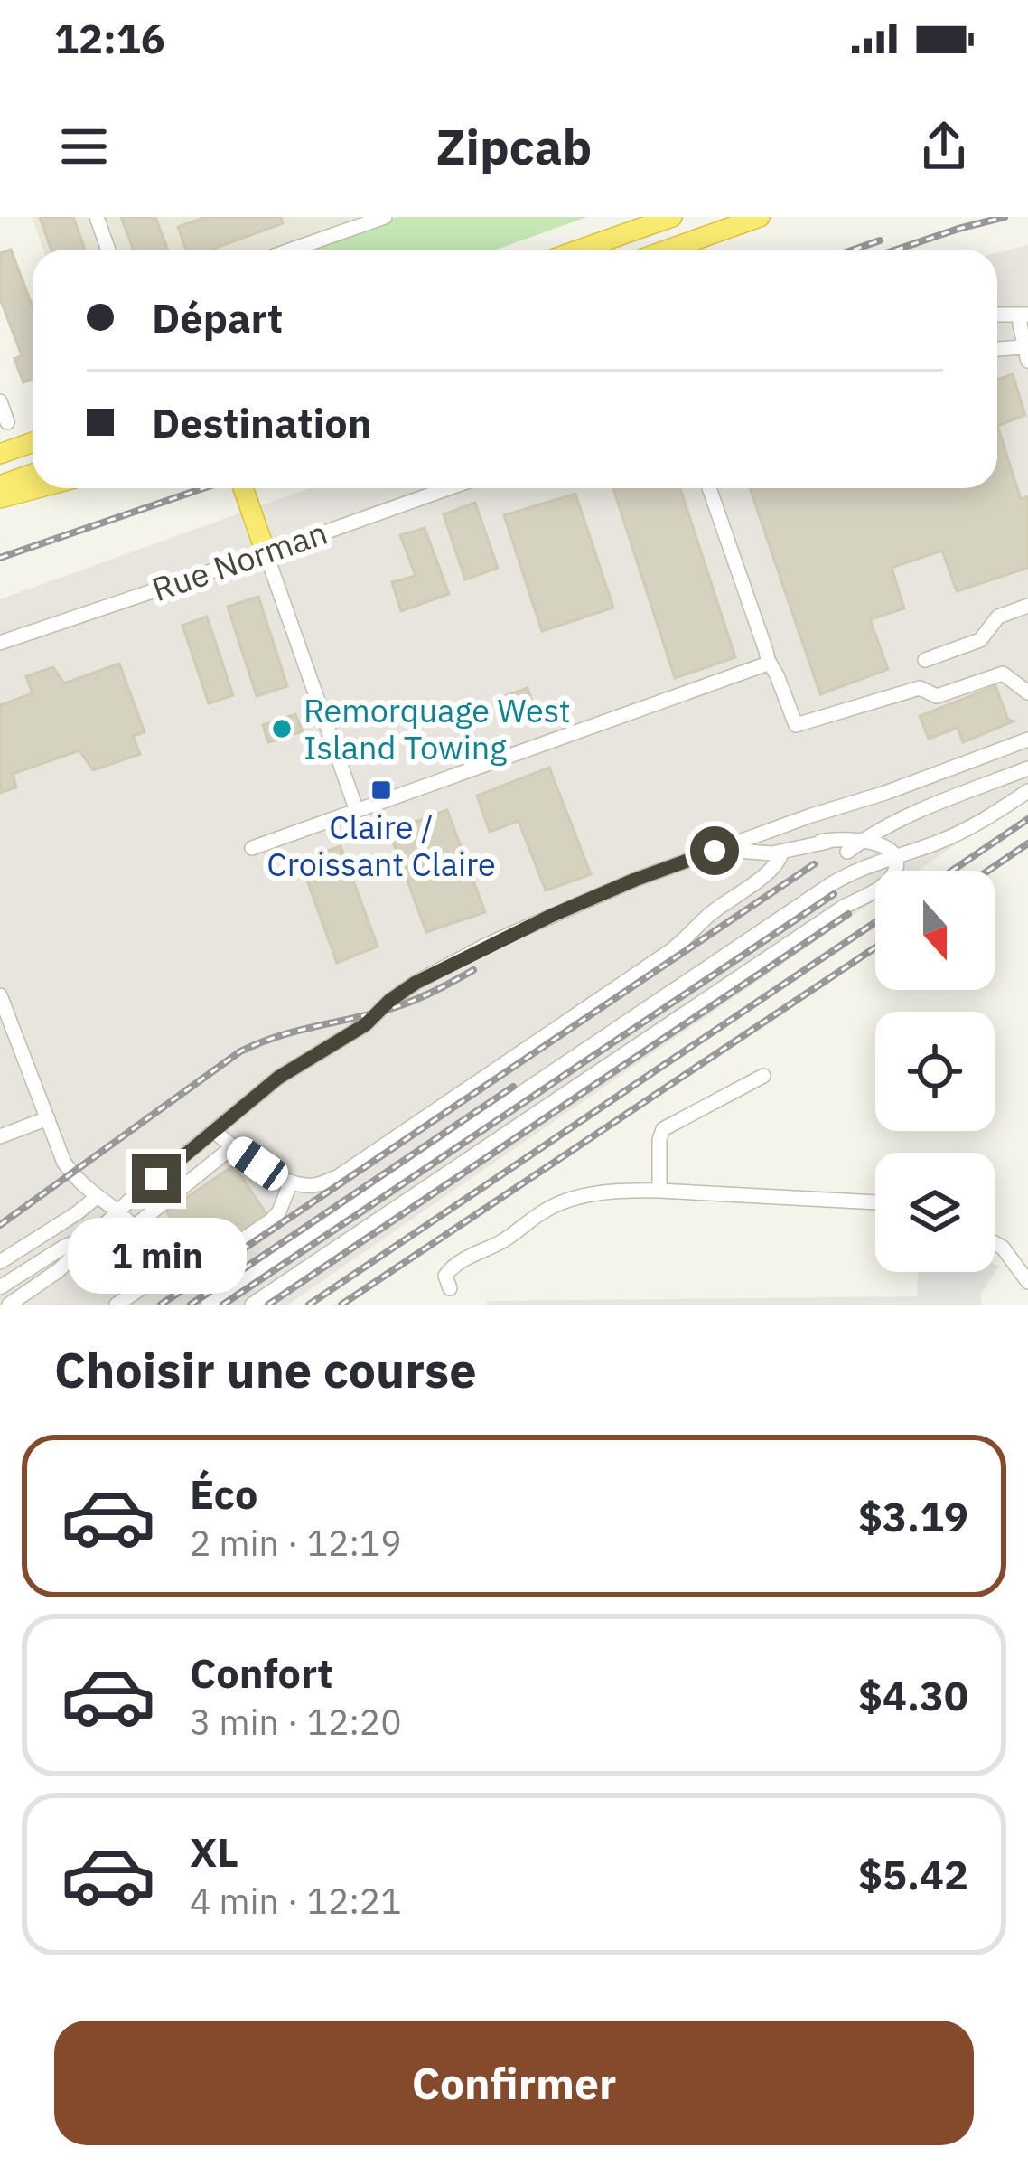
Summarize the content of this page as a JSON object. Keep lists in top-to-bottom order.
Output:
{
  "streets": {
    "street": ["Rue Norman"]
  },
  "places": {
    "other": ["Remorquage West Island Towing"],
    "transit": ["Claire / Croissant Claire"]
  },
  "north": "bottom",
  "page": {
    "status": "12:16",
    "header": "Zipcab",
    "banner": ["Départ", "Destination"],
    "bubble": "1 min",
    "heading": "Choisir une course",
    "list": [
      {
        "name": "Éco",
        "note": "2 min · 12:19",
        "value": "$3.19"
      },
      {
        "name": "Confort",
        "note": "3 min · 12:20",
        "value": "$4.30"
      },
      {
        "name": "XL",
        "note": "4 min · 12:21",
        "value": "$5.42"
      }
    ],
    "buttons": "Confirmer"
  }
}
